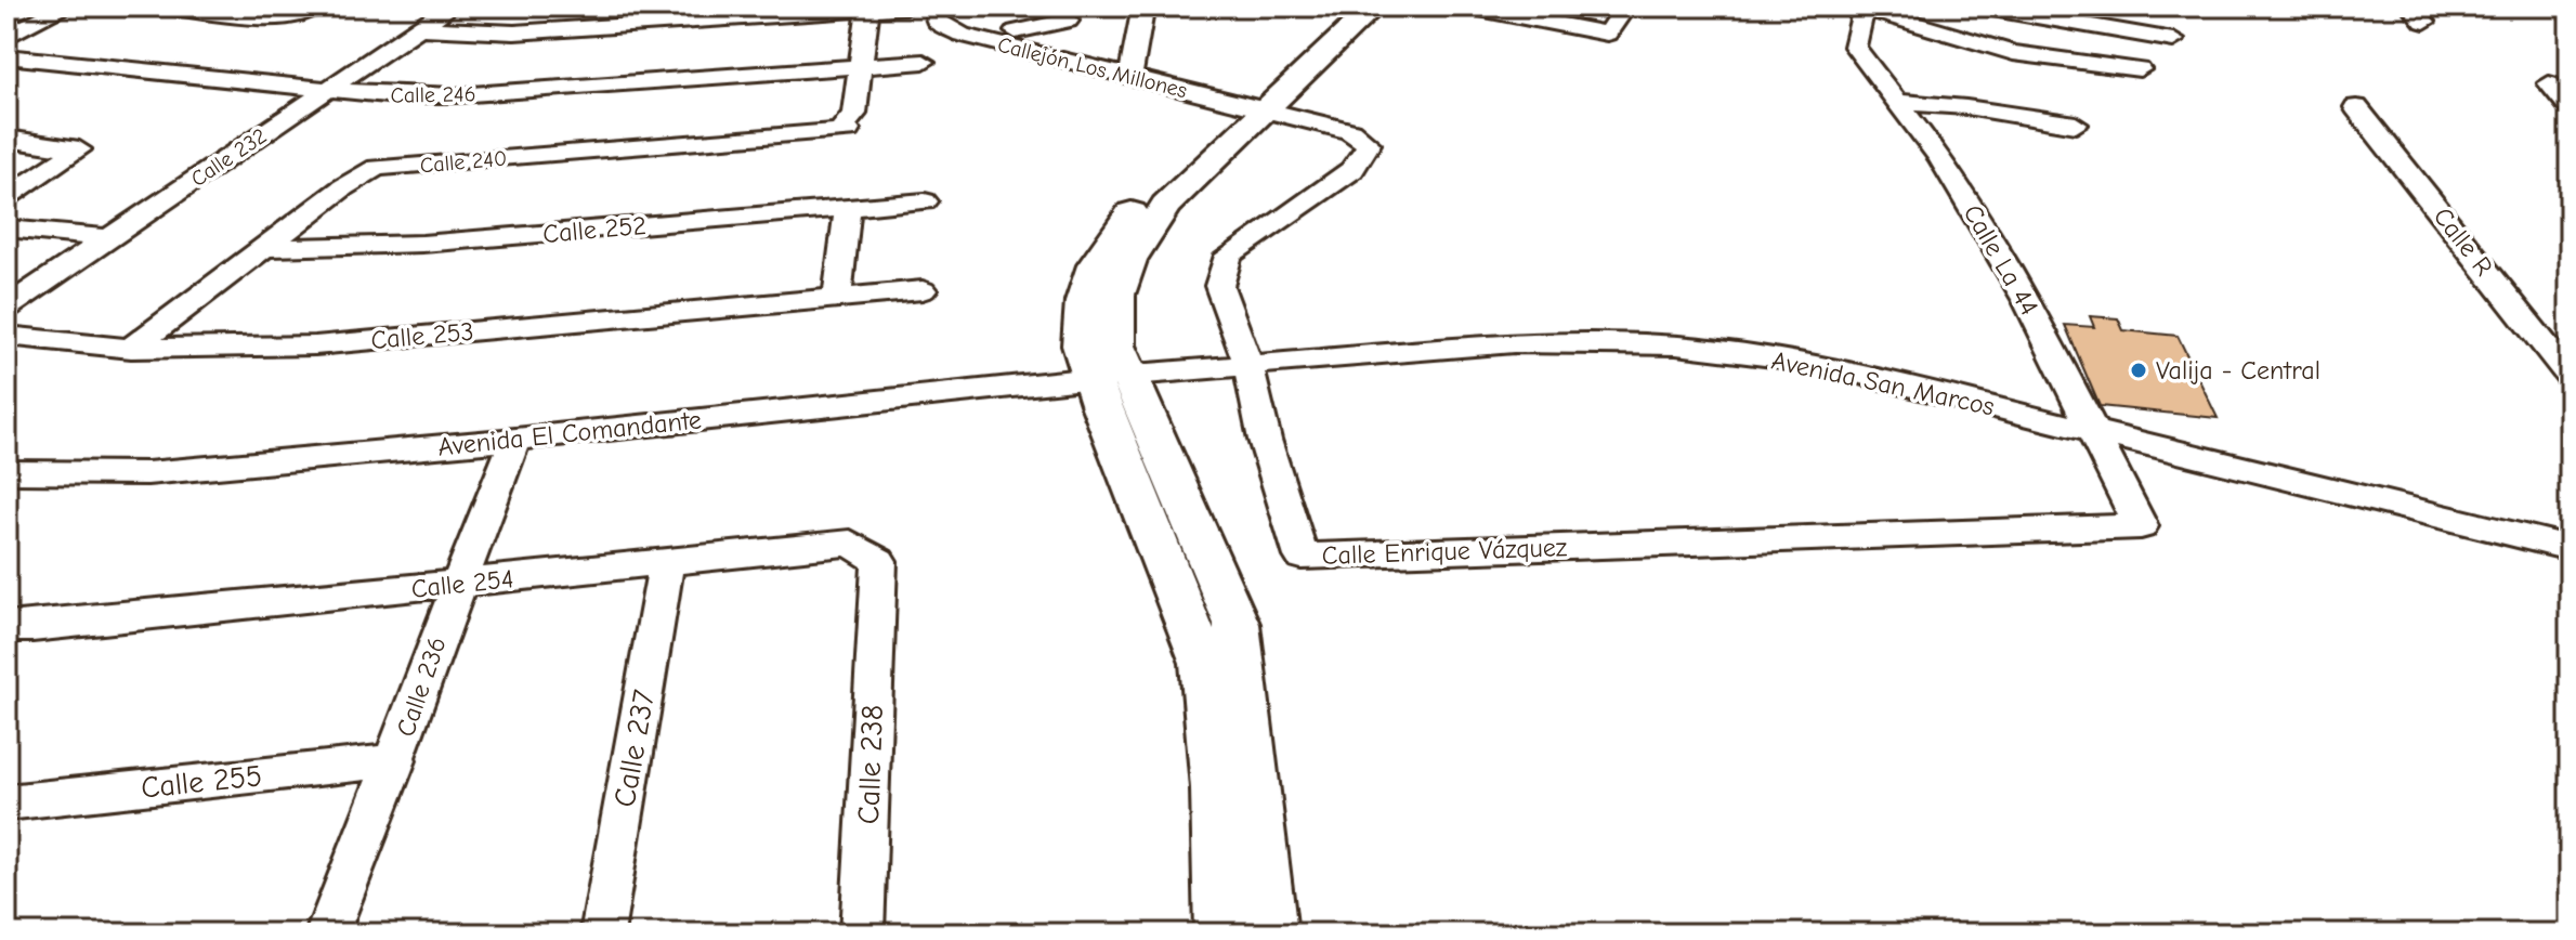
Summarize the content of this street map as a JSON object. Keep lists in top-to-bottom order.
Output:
{
  "streets": {
    "street": [
      "Callejón Los Millones",
      "Calle 246",
      "Calle 232",
      "Calle 240",
      "Calle 252",
      "Calle R",
      "Calle La 44",
      "Calle 253",
      "Avenida San Marcos",
      "Avenida El Comandante",
      "Calle Enrique Vázquez",
      "Calle 254",
      "Calle 236",
      "Calle 237",
      "Calle 238",
      "Calle 255"
    ]
  },
  "crossings": [
    ["Callejón Los Millones", "Calle Enrique Vázquez"],
    ["Calle 246", "Calle 232"],
    ["Calle 246", "Calle 240"],
    ["Calle 240", "Calle 252"],
    ["Calle 240", "Calle 253"],
    ["Calle La 44", "Avenida San Marcos"],
    ["Calle La 44", "Calle Enrique Vázquez"],
    ["Avenida San Marcos", "Avenida El Comandante"],
    ["Avenida San Marcos", "Calle Enrique Vázquez"],
    ["Avenida El Comandante", "Calle 236"],
    ["Calle 254", "Calle 236"],
    ["Calle 254", "Calle 237"],
    ["Calle 254", "Calle 238"],
    ["Calle 236", "Calle 255"]
  ],
  "places": ["Valija - Central"]
}
